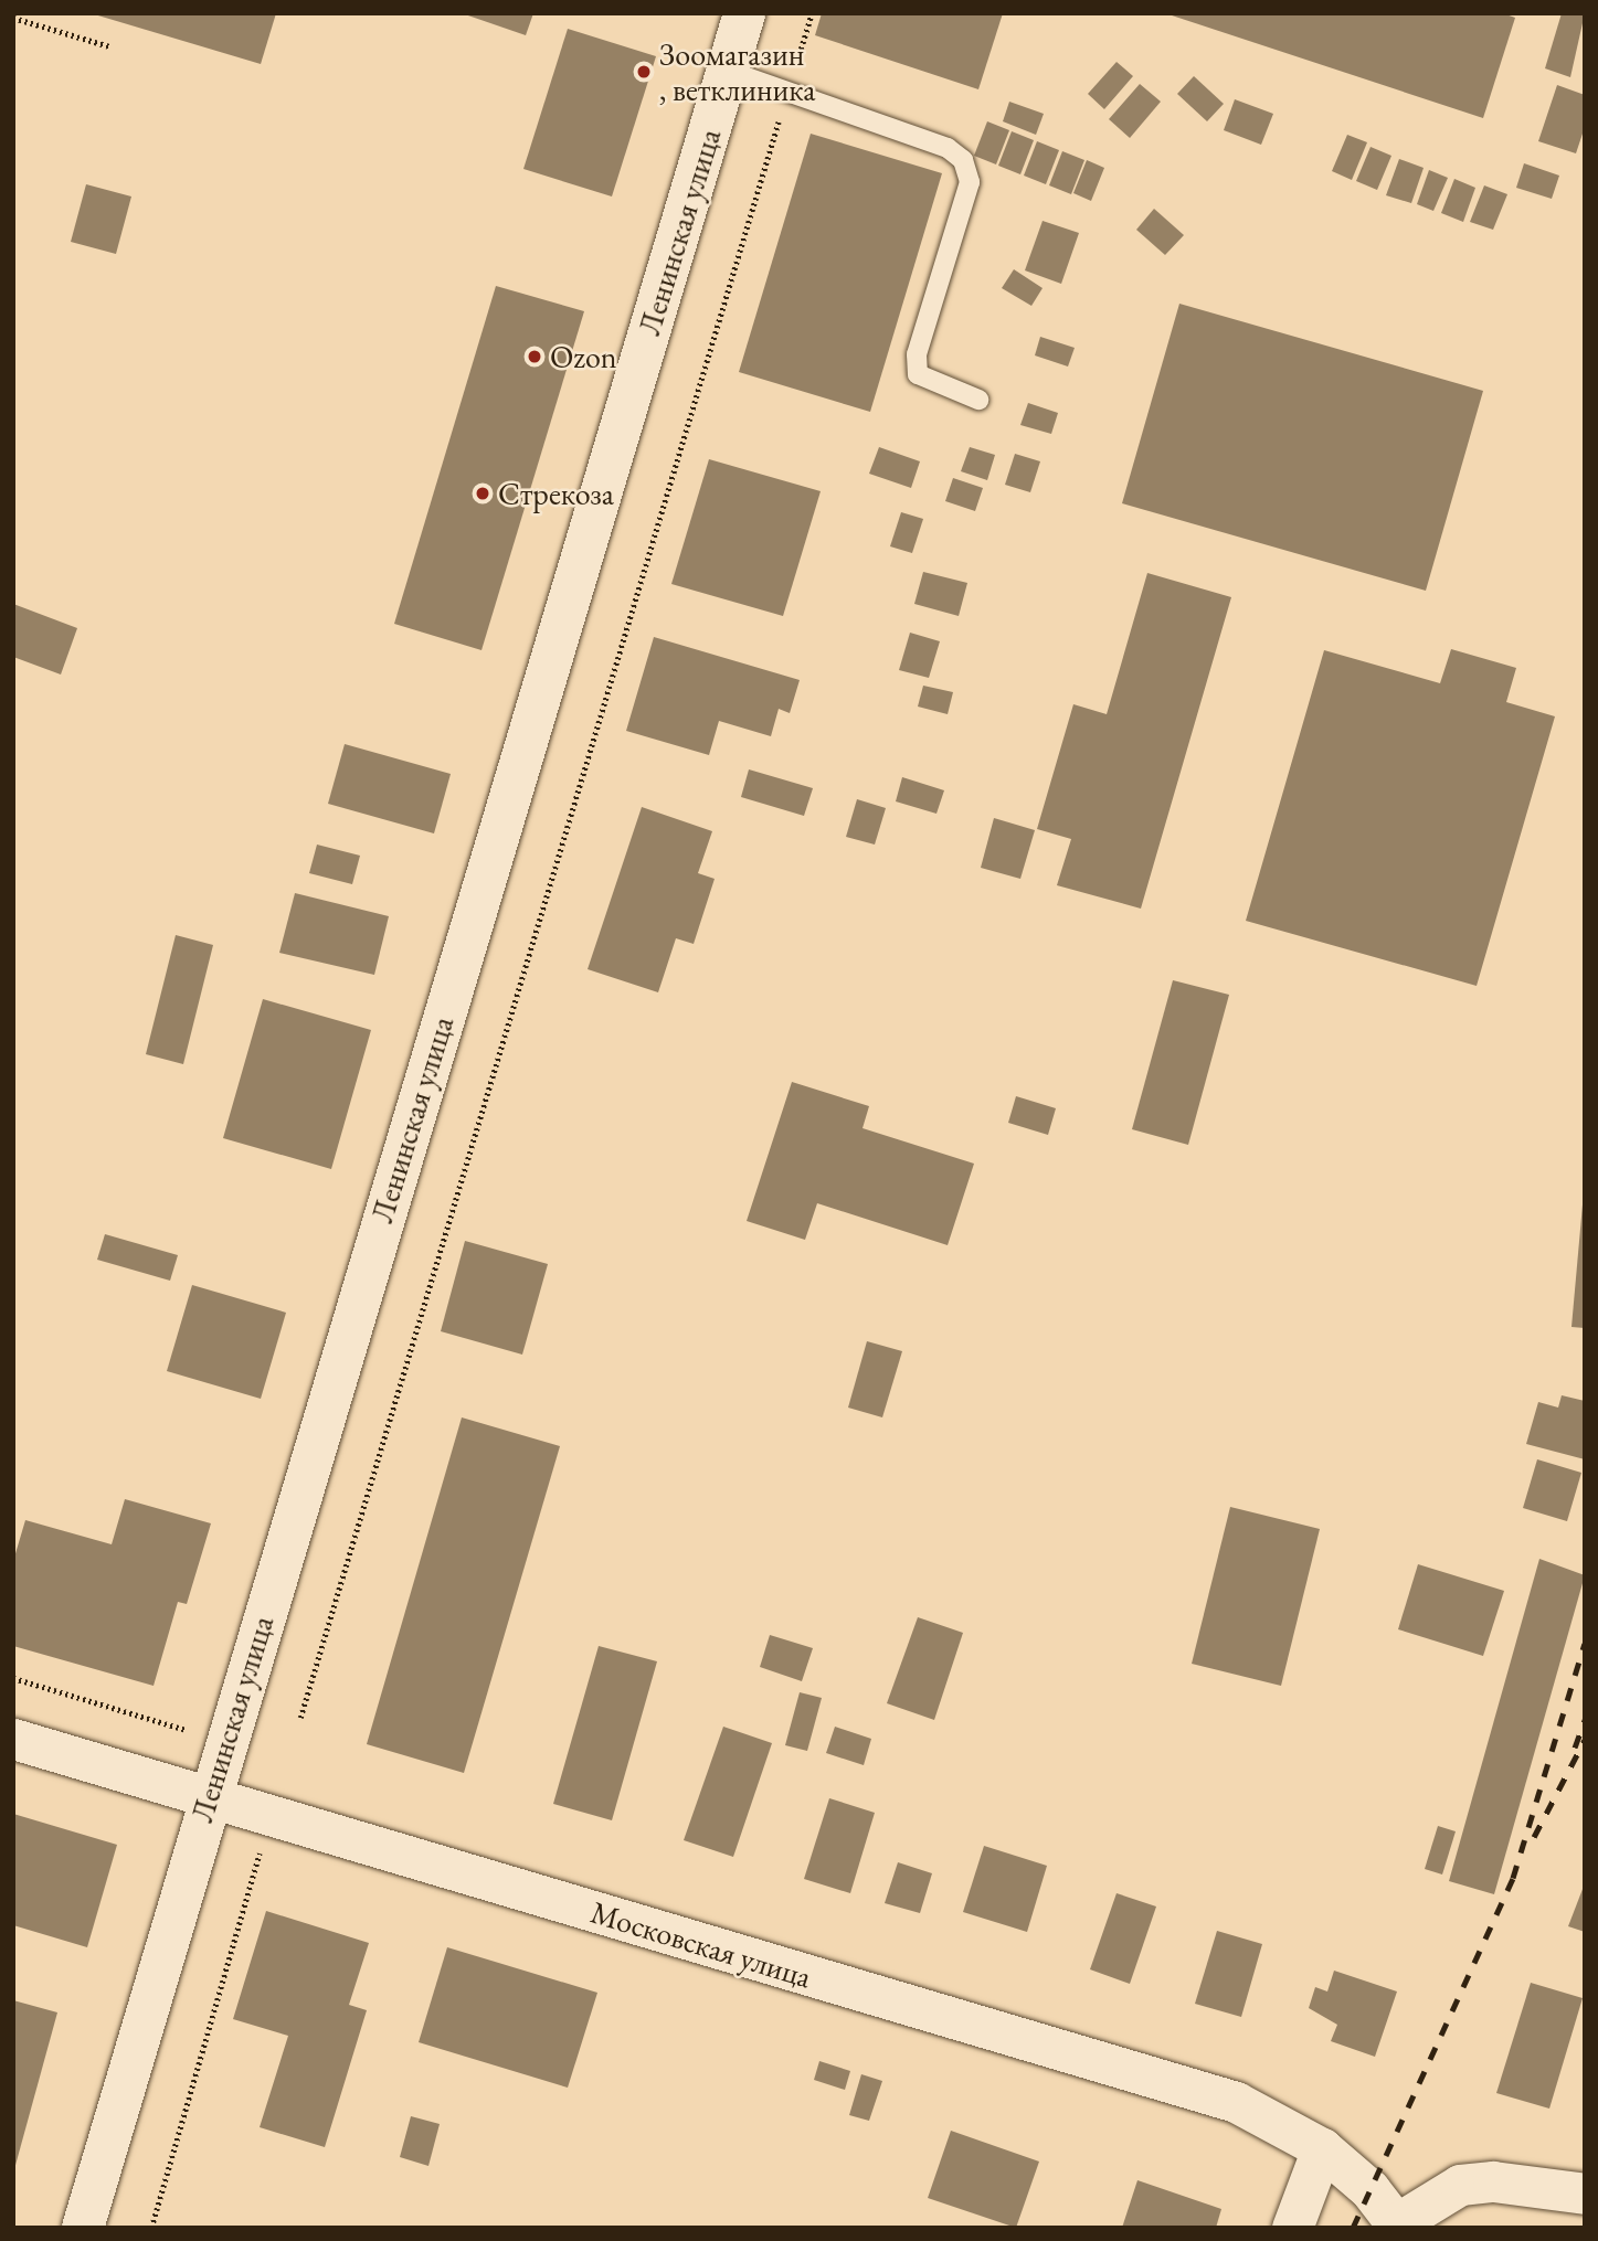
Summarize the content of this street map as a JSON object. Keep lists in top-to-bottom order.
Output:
{
  "streets": {
    "main road": ["Ленинская улица"],
    "street": ["Московская улица"]
  },
  "crossings": [
    ["Ленинская улица", "Московская улица"]
  ],
  "places": ["Зоомагазин , ветклиника", "Ozon", "Стрекоза"]
}
